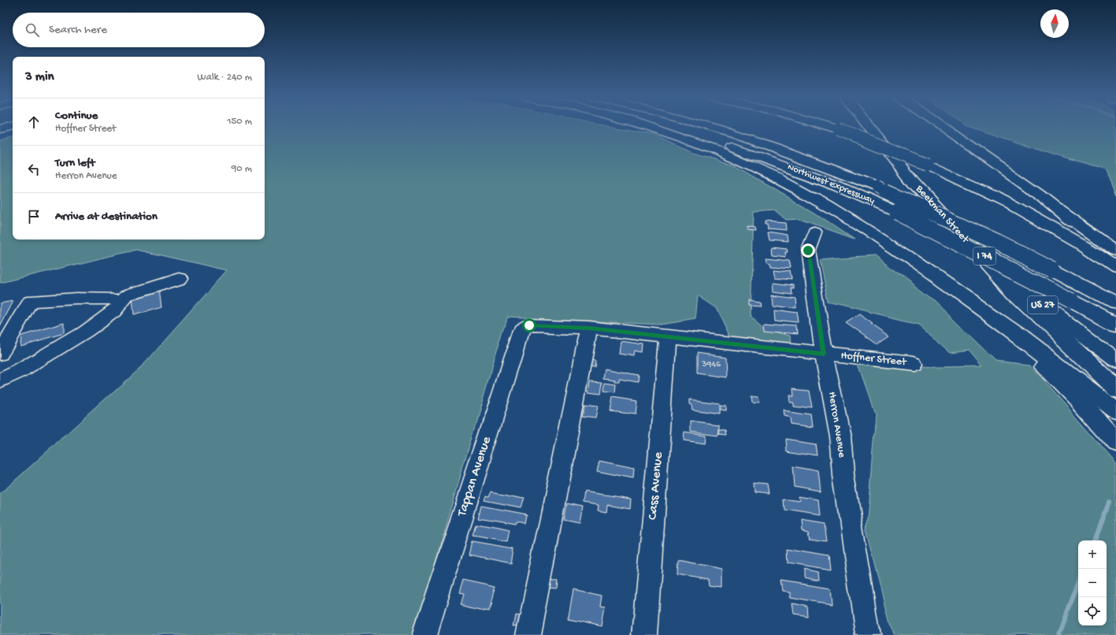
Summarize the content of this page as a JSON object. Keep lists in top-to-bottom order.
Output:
{
  "streets": {
    "main road": [
      "Northwest Expressway",
      "Beekman Street",
      "I 74",
      "US 27"
    ],
    "street": [
      "Hoffner Street",
      "Herron Avenue",
      "Tappan Avenue",
      "Cass Avenue"
    ]
  },
  "crossings": [
    ["Beekman Street", "US 27"],
    ["Hoffner Street", "Herron Avenue"],
    ["Hoffner Street", "Tappan Avenue"],
    ["Hoffner Street", "Cass Avenue"]
  ],
  "house_numbers": ["3946"],
  "north": "top",
  "page": {
    "search": "Search here",
    "heading": ["3 min", "Walk · 240 m"],
    "list": [
      ["Continue", "Hoffner Street", "150 m"],
      ["Turn left", "Herron Avenue", "90 m"],
      "Arrive at destination"
    ],
    "map_buttons": ["+", "−"]
  }
}
